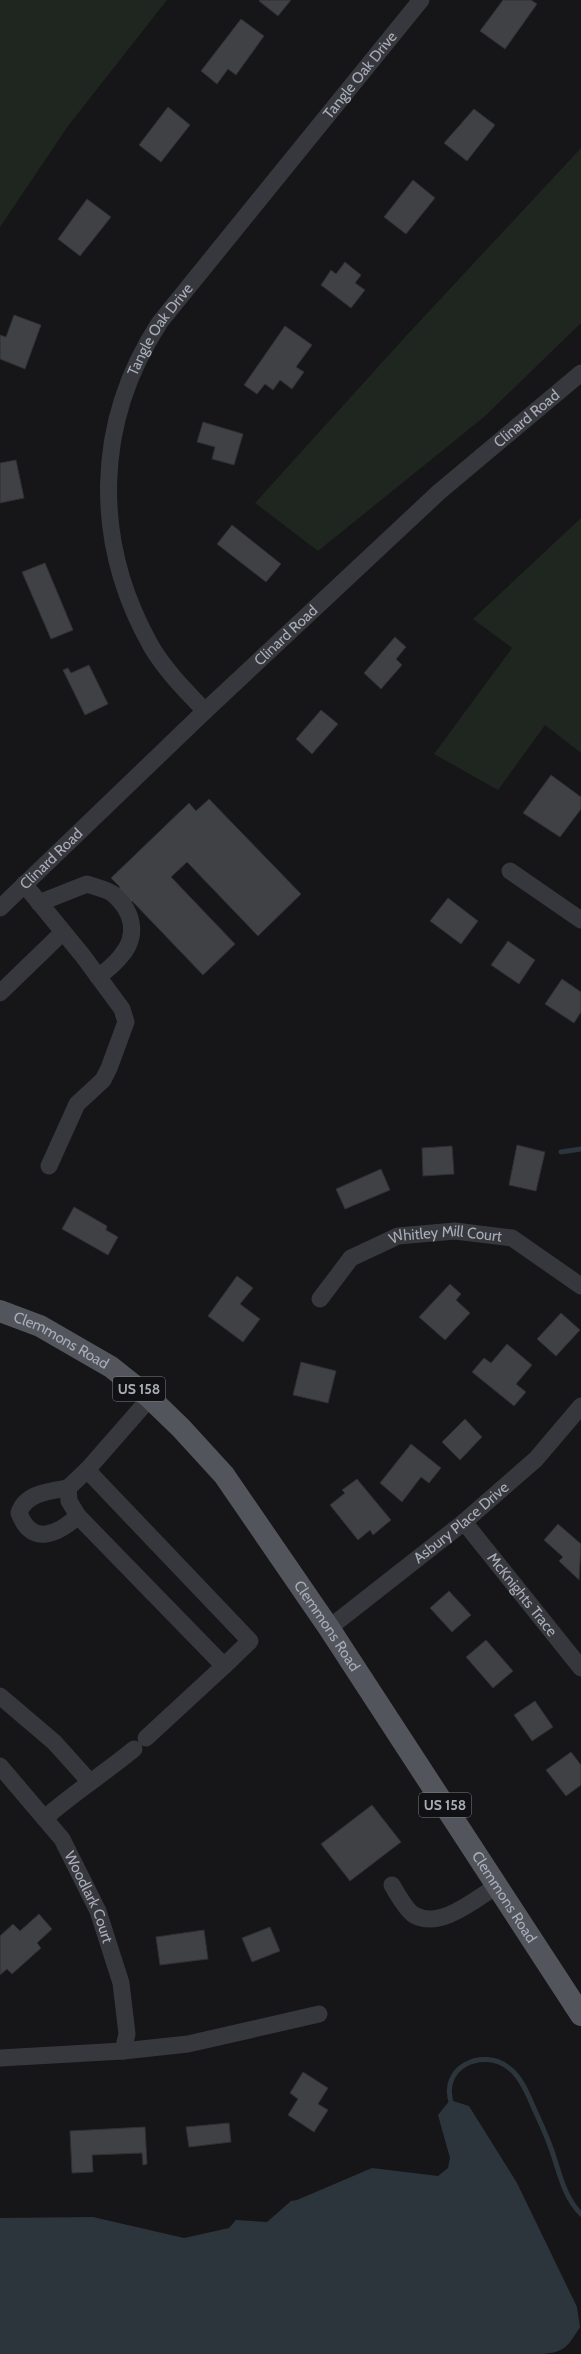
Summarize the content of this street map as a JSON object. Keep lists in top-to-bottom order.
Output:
{
  "streets": {
    "main road": ["Clemmons Road", "US 158"],
    "street": [
      "Tangle Oak Drive",
      "Clinard Road",
      "Whitley Mill Court",
      "Asbury Place Drive",
      "McKnights Trace",
      "Woodlark Court"
    ]
  },
  "crossings": [
    ["Tangle Oak Drive", "Clinard Road"],
    ["Clemmons Road", "Asbury Place Drive"],
    ["Asbury Place Drive", "McKnights Trace"]
  ]
}
